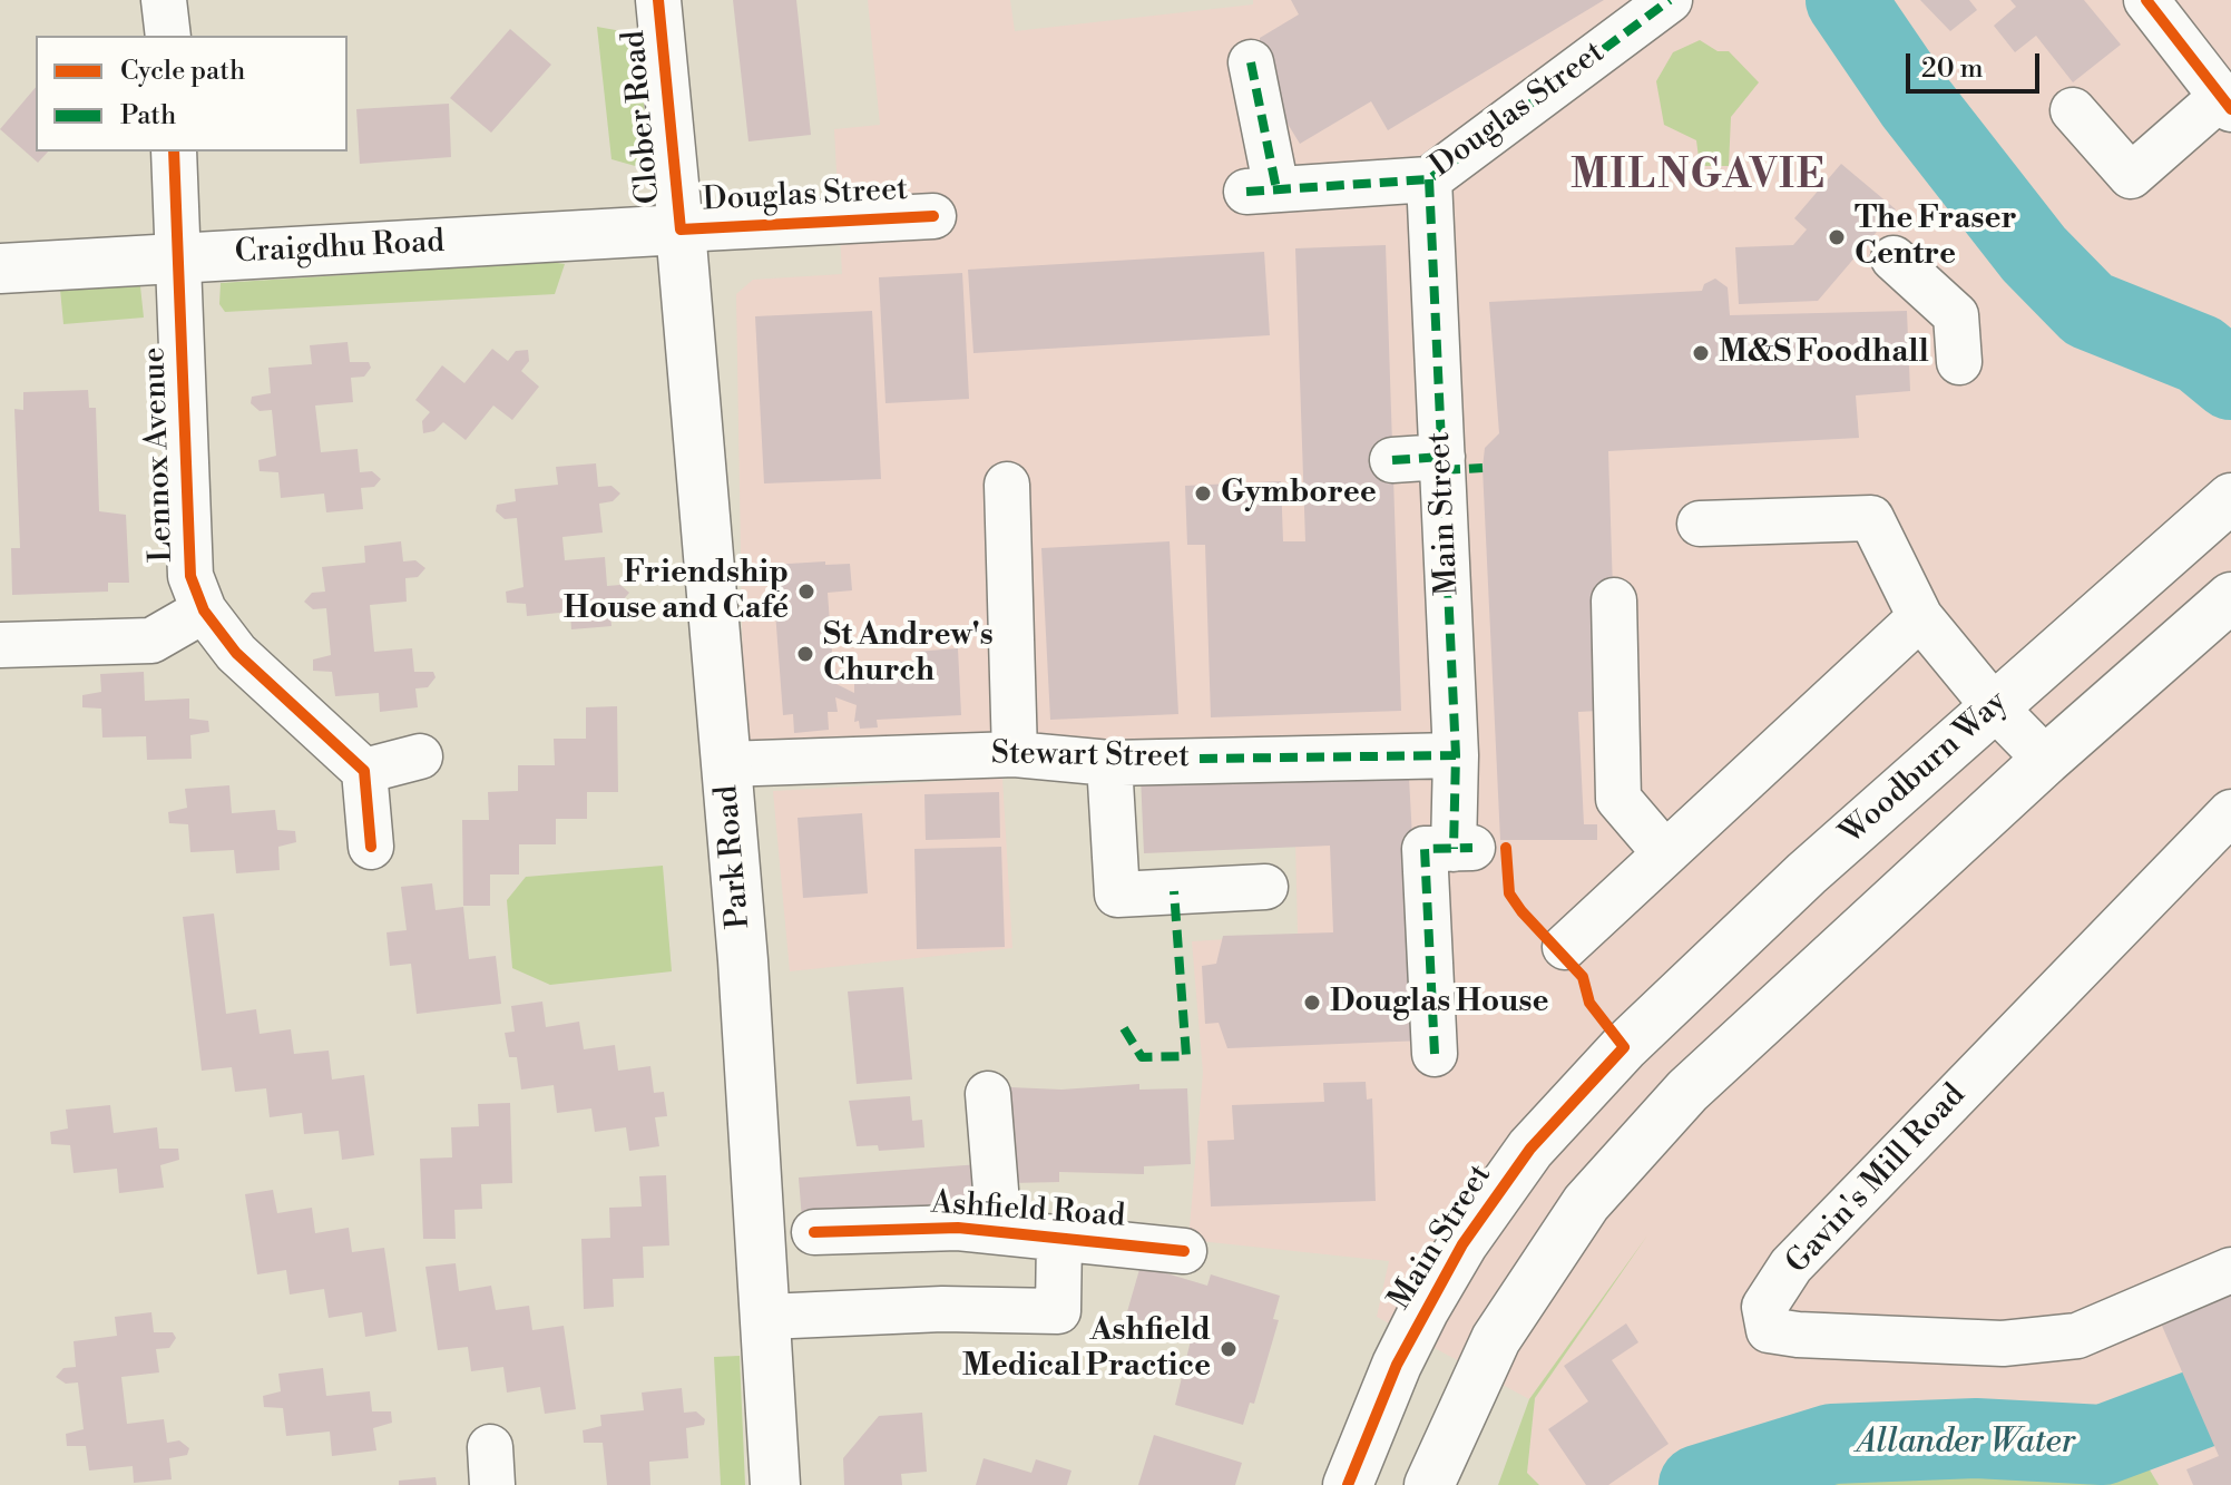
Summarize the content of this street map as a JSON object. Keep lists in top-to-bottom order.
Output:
{
  "streets": {
    "main road": [
      "Craigdhu Road",
      "Main Street",
      "Woodburn Way",
      "Park Road"
    ],
    "street": [
      "Douglas Street",
      "Clober Road",
      "Lennox Avenue",
      "Stewart Street",
      "Gavin's Mill Road",
      "Ashfield Road"
    ]
  },
  "crossings": [
    ["Douglas Street", "Clober Road"],
    ["Douglas Street", "Craigdhu Road"],
    ["Douglas Street", "Main Street"],
    ["Douglas Street", "Park Road"],
    ["Clober Road", "Craigdhu Road"],
    ["Clober Road", "Park Road"],
    ["Craigdhu Road", "Lennox Avenue"],
    ["Craigdhu Road", "Park Road"],
    ["Main Street", "Stewart Street"],
    ["Main Street", "Woodburn Way"],
    ["Stewart Street", "Park Road"],
    ["Park Road", "Ashfield Road"]
  ],
  "districts": ["MILNGAVIE"],
  "water": ["Allander Water"],
  "places": [
    "The Fraser Centre",
    "M&S Foodhall",
    "Gymboree",
    "Friendship House and Café",
    "St Andrew's Church",
    "Douglas House",
    "Ashfield Medical Practice"
  ],
  "legend": ["Cycle path", "Path"],
  "scale_bar": "20 m"
}
